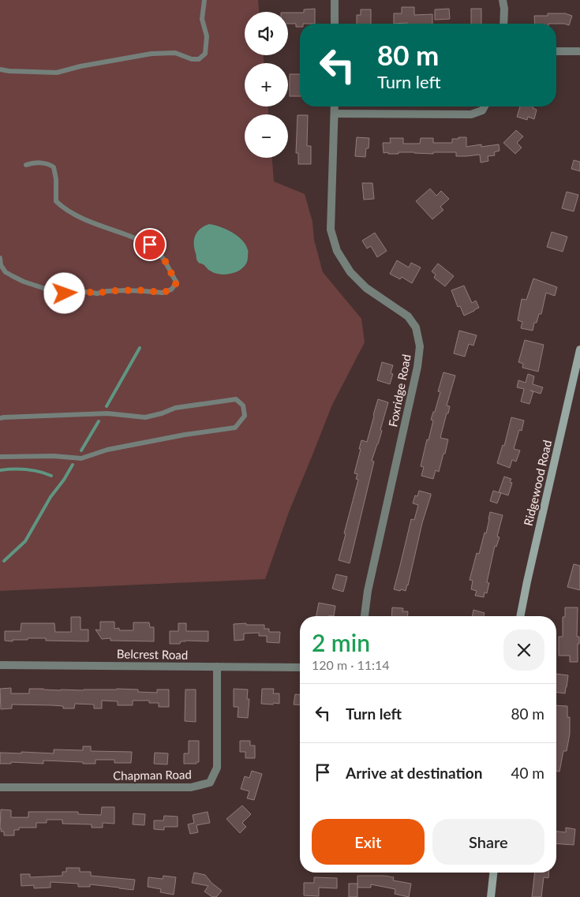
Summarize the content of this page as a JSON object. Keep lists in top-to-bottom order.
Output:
{
  "streets": {
    "main road": ["Ridgewood Road"],
    "street": ["Foxridge Road", "Belcrest Road", "Chapman Road"]
  },
  "crossings": [
    ["Belcrest Road", "Chapman Road"]
  ],
  "page": {
    "map_buttons": ["+", "−"],
    "turn": ["80 m", "Turn left"],
    "heading": ["2 min", "120 m · 11:14"],
    "list": [
      {
        "name": "Turn left",
        "value": "80 m"
      },
      {
        "name": "Arrive at destination",
        "value": "40 m"
      }
    ],
    "buttons": ["Exit", "Share"]
  }
}
